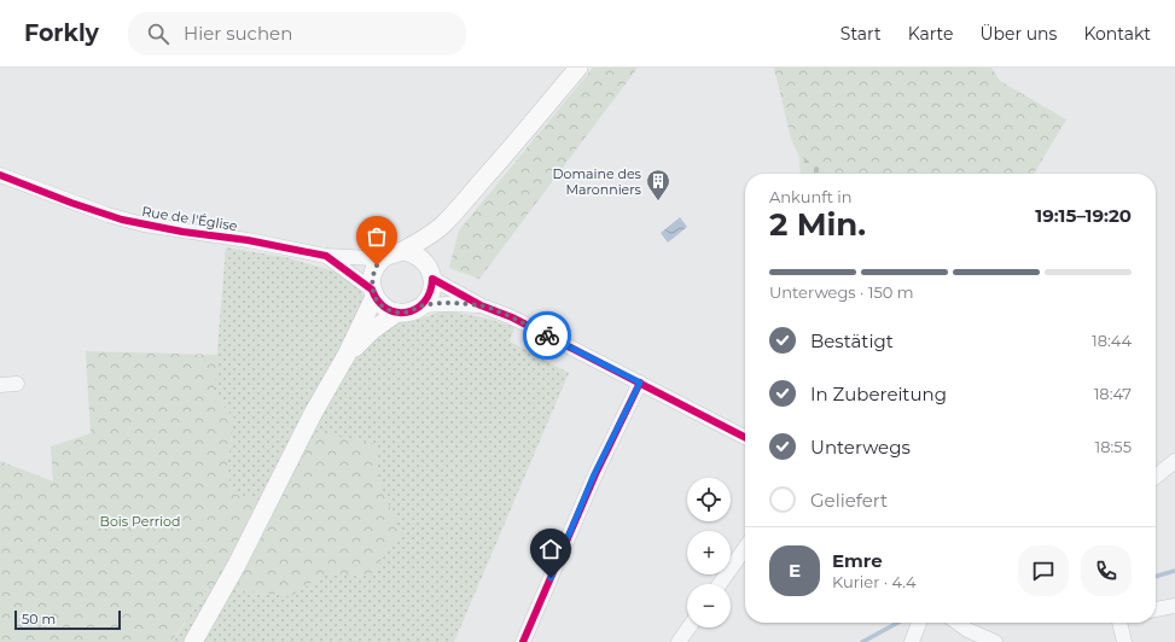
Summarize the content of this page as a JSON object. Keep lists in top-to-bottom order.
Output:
{
  "streets": {
    "street": ["Rue de l'Église"]
  },
  "parks": ["Bois Perriod"],
  "places": {
    "building": ["Domaine des Maronniers"]
  },
  "scale_bar": "50 m",
  "page": {
    "header": "Forkly",
    "search": "Hier suchen",
    "nav": [
      "Start",
      "Karte",
      "Über uns",
      "Kontakt"
    ],
    "heading": ["2 Min.", "Ankunft in", "19:15–19:20"],
    "panel": ["Emre", "Kurier · 4.4"],
    "bar": "Unterwegs · 150 m",
    "list": [
      ["Bestätigt", "18:44"],
      ["In Zubereitung", "18:47"],
      ["Unterwegs", "18:55"],
      "Geliefert"
    ],
    "map_buttons": ["+", "−"],
    "round": "E",
    "scale": "50 m"
  }
}
